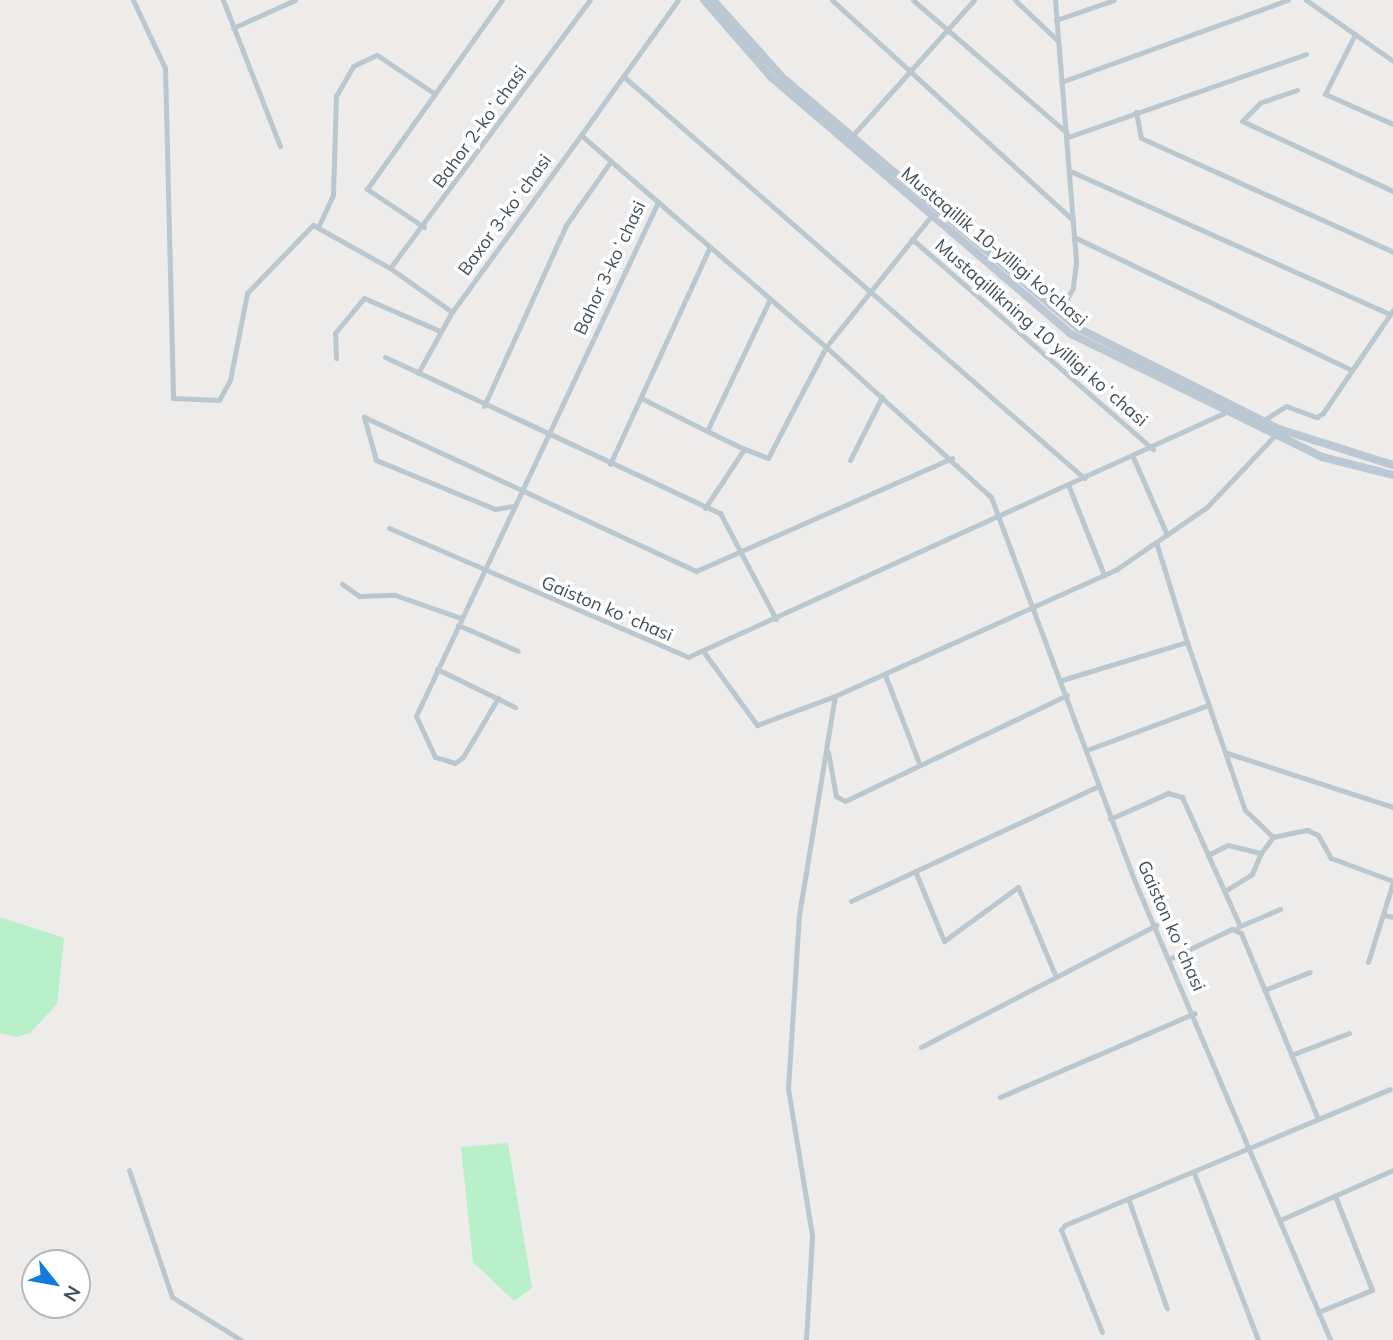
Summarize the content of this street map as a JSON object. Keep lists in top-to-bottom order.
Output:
{
  "streets": {
    "main road": ["Mustaqillik 10-yilligi ko'chasi"],
    "street": [
      "Bahor 2-koʻchasi",
      "Baxor 3-koʻchasi",
      "Bahor 3-koʻchasi",
      "Mustaqillikning 10 yilligi koʻchasi",
      "Gaiston koʻchasi"
    ]
  },
  "crossings": [
    ["Baxor 3-koʻchasi", "Bahor 3-koʻchasi"],
    ["Mustaqillik 10-yilligi ko'chasi", "Gaiston koʻchasi"],
    ["Bahor 3-koʻchasi", "Gaiston koʻchasi"],
    ["Mustaqillikning 10 yilligi koʻchasi", "Gaiston koʻchasi"]
  ],
  "north": "bottom right"
}
